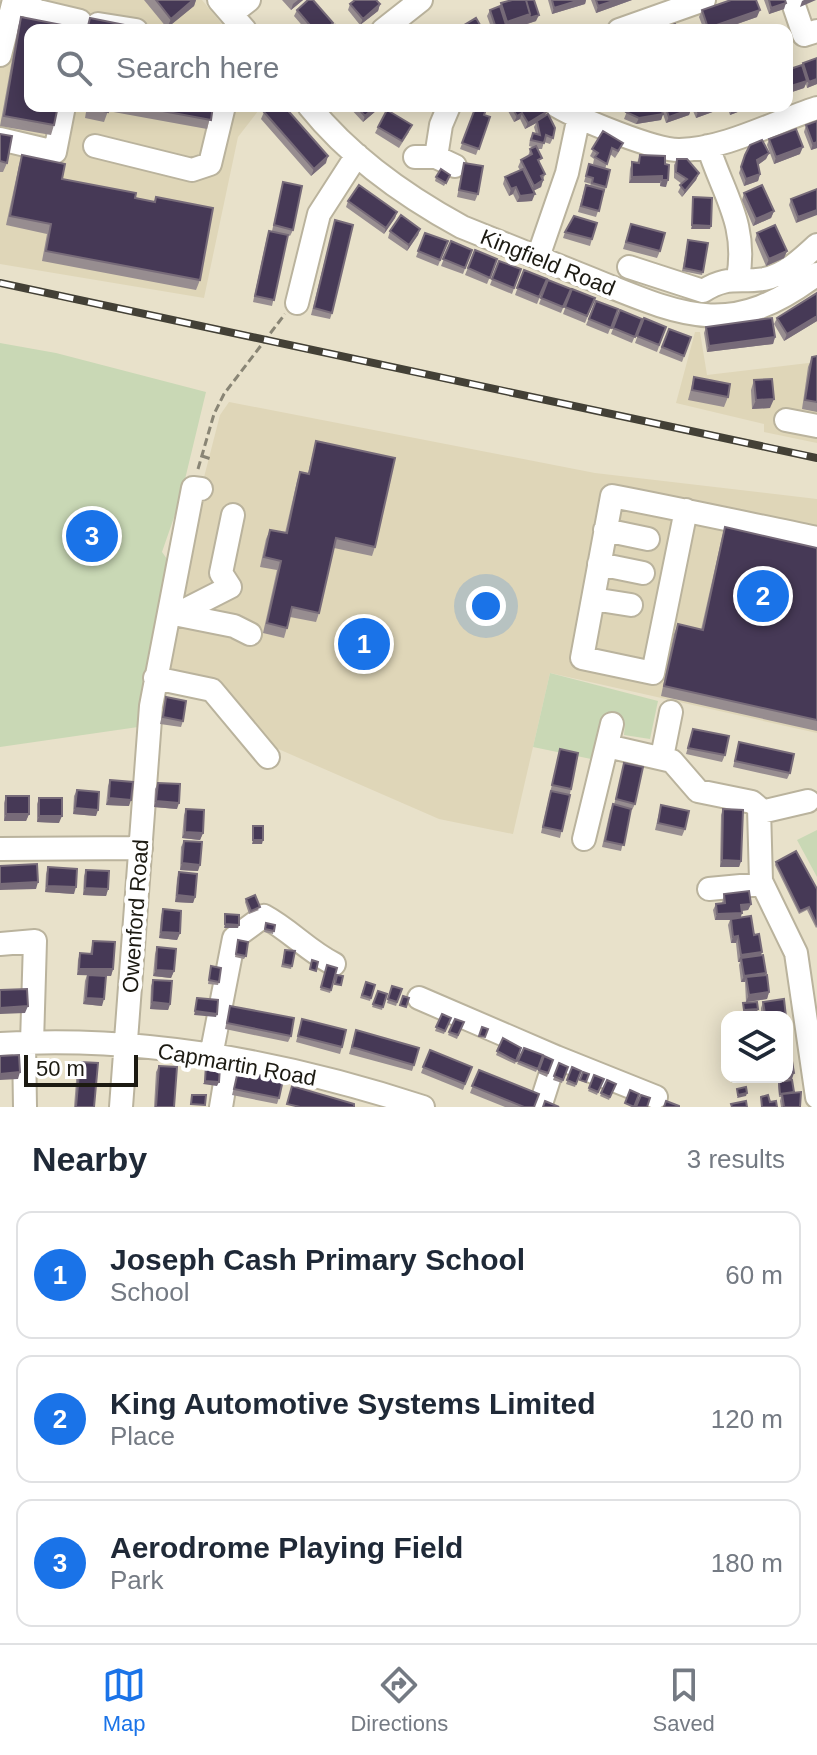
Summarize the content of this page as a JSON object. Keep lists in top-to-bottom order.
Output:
{
  "streets": {
    "street": ["Kingfield Road", "Owenford Road", "Capmartin Road"]
  },
  "crossings": [
    ["Owenford Road", "Capmartin Road"]
  ],
  "scale_bar": "50 m",
  "page": {
    "search": "Search here",
    "pins": ["3", "2", "1"],
    "scale": "50 m",
    "heading": ["Nearby", "3 results"],
    "list": [
      {
        "mark": "1",
        "name": "Joseph Cash Primary School",
        "note": "School",
        "value": "60 m"
      },
      {
        "mark": "2",
        "name": "King Automotive Systems Limited",
        "note": "Place",
        "value": "120 m"
      },
      {
        "mark": "3",
        "name": "Aerodrome Playing Field",
        "note": "Park",
        "value": "180 m"
      }
    ],
    "nav": ["Map", "Directions", "Saved"]
  }
}
